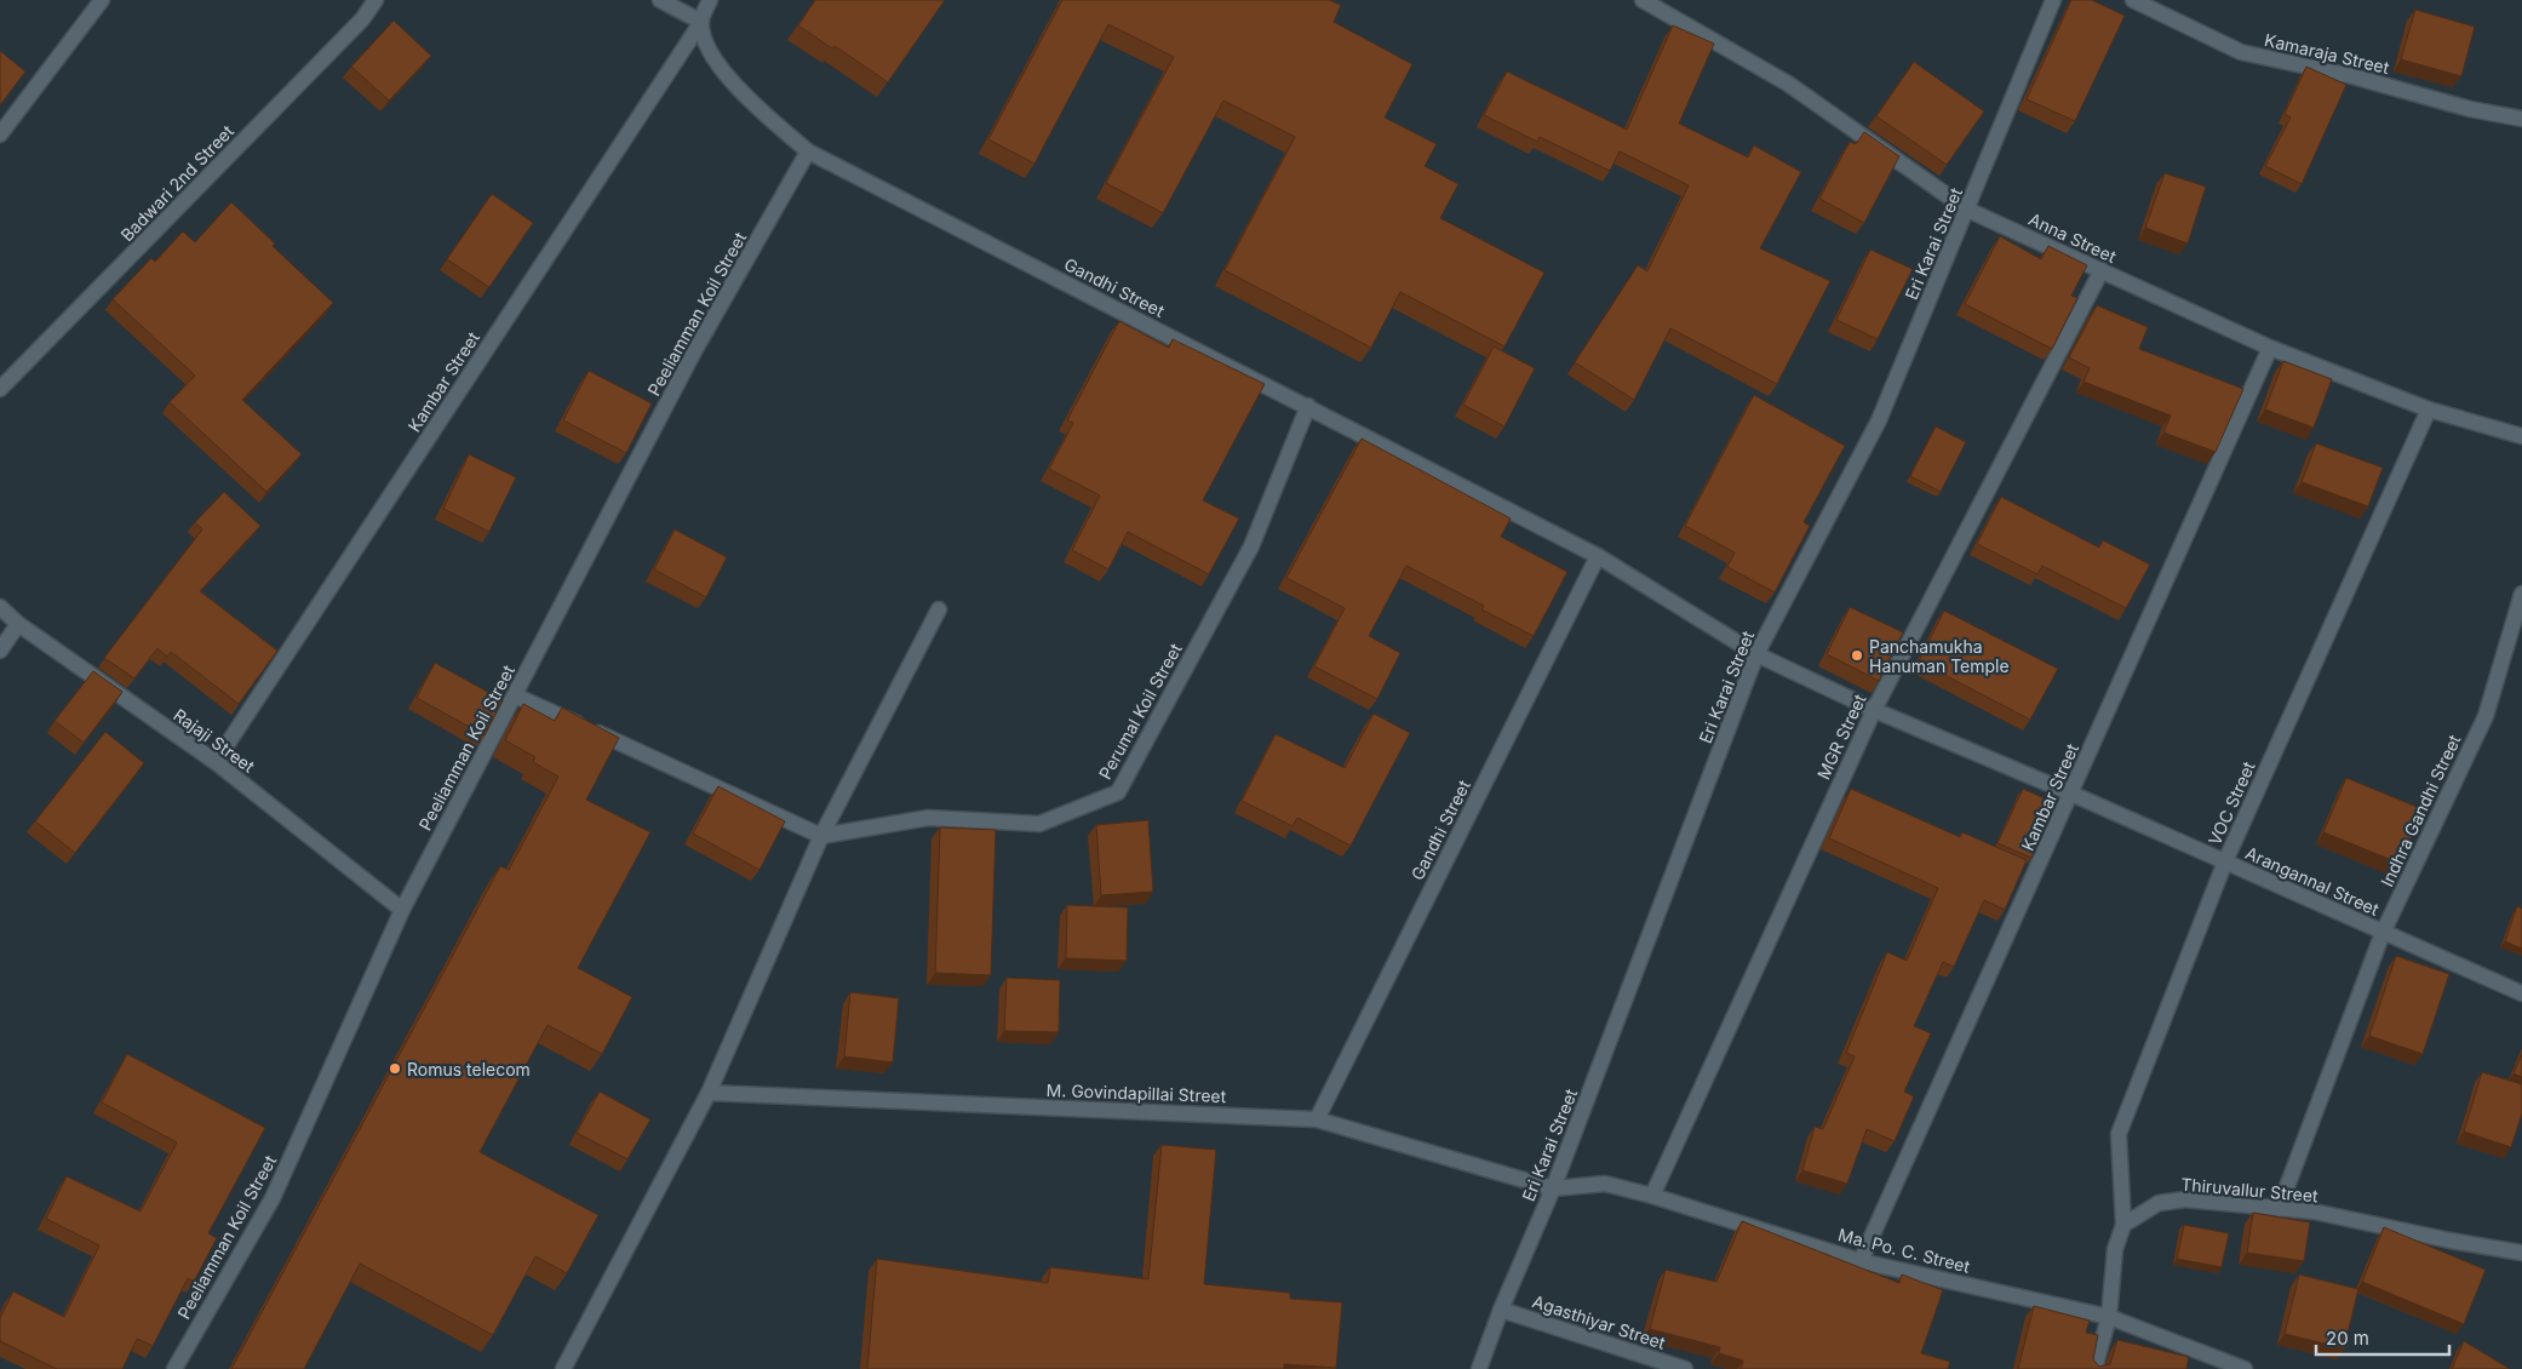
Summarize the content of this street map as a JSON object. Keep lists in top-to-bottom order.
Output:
{
  "streets": {
    "street": [
      "Kamaraja Street",
      "Badwari 2nd Street",
      "Anna Street",
      "Eri Karai Street",
      "Gandhi Street",
      "Peeliamman Koil Street",
      "Kambar Street",
      "Perumal Koil Street",
      "MGR Street",
      "Rajaji Street",
      "VOC Street",
      "Indhra Gandhi Street",
      "Arangannal Street",
      "M. Govindapillai Street",
      "Thiruvallur Street",
      "Ma. Po. C. Street",
      "Agasthiyar Street"
    ]
  },
  "crossings": [
    ["Anna Street", "Eri Karai Street"],
    ["Anna Street", "Kambar Street"],
    ["Anna Street", "MGR Street"],
    ["Anna Street", "VOC Street"],
    ["Eri Karai Street", "Gandhi Street"],
    ["Eri Karai Street", "Arangannal Street"],
    ["Eri Karai Street", "M. Govindapillai Street"],
    ["Eri Karai Street", "Ma. Po. C. Street"],
    ["Eri Karai Street", "Agasthiyar Street"],
    ["Gandhi Street", "Peeliamman Koil Street"],
    ["Gandhi Street", "Kambar Street"],
    ["Gandhi Street", "Perumal Koil Street"],
    ["Gandhi Street", "Arangannal Street"],
    ["Gandhi Street", "M. Govindapillai Street"],
    ["Peeliamman Koil Street", "Rajaji Street"],
    ["Kambar Street", "Rajaji Street"],
    ["Kambar Street", "Arangannal Street"],
    ["Kambar Street", "Ma. Po. C. Street"],
    ["MGR Street", "Arangannal Street"],
    ["MGR Street", "Ma. Po. C. Street"],
    ["VOC Street", "Arangannal Street"],
    ["VOC Street", "Thiruvallur Street"],
    ["Indhra Gandhi Street", "Arangannal Street"],
    ["Indhra Gandhi Street", "Thiruvallur Street"],
    ["M. Govindapillai Street", "Ma. Po. C. Street"]
  ],
  "places": ["Panchamukha Hanuman Temple", "Romus telecom"],
  "scale_bar": "20 m"
}
